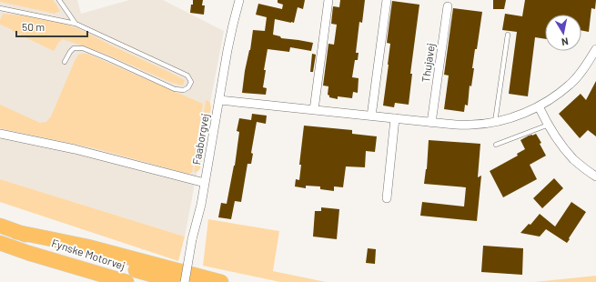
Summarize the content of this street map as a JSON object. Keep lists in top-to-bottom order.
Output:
{
  "streets": {
    "highway": ["Fynske Motorvej"],
    "street": ["Thujavej", "Faaborgvej"]
  },
  "scale_bar": "50 m",
  "north": "bottom"
}
